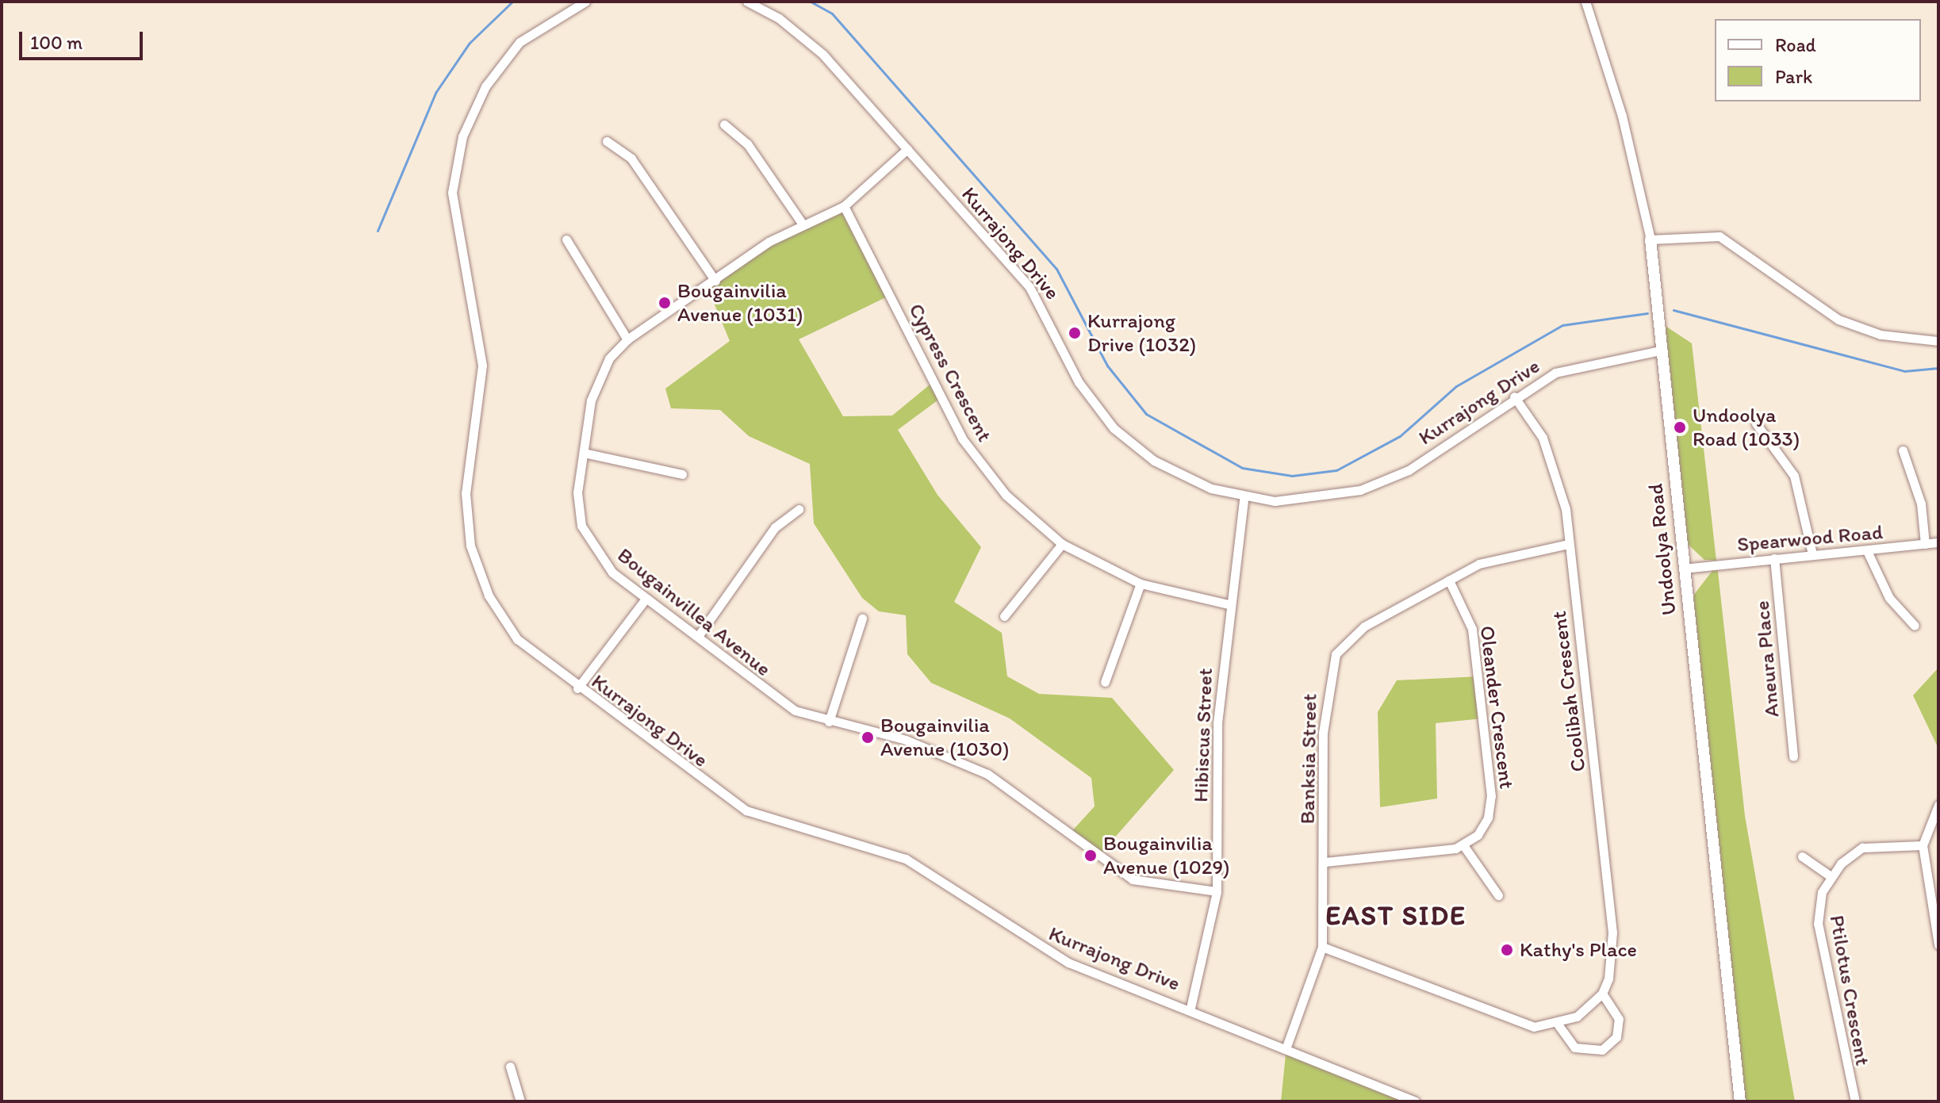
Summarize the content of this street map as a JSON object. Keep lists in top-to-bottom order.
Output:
{
  "streets": {
    "main road": ["Undoolya Road"],
    "street": [
      "Kurrajong Drive",
      "Cypress Crescent",
      "Spearwood Road",
      "Bougainvillea Avenue",
      "Aneura Place",
      "Coolibah Crescent",
      "Oleander Crescent",
      "Hibiscus Street",
      "Banksia Street",
      "Ptilotus Crescent"
    ]
  },
  "crossings": [
    ["Kurrajong Drive", "Undoolya Road"],
    ["Kurrajong Drive", "Bougainvillea Avenue"],
    ["Kurrajong Drive", "Coolibah Crescent"],
    ["Kurrajong Drive", "Hibiscus Street"],
    ["Kurrajong Drive", "Banksia Street"],
    ["Cypress Crescent", "Bougainvillea Avenue"],
    ["Cypress Crescent", "Hibiscus Street"],
    ["Spearwood Road", "Undoolya Road"],
    ["Spearwood Road", "Aneura Place"],
    ["Bougainvillea Avenue", "Hibiscus Street"],
    ["Coolibah Crescent", "Banksia Street"],
    ["Oleander Crescent", "Banksia Street"]
  ],
  "districts": ["EAST SIDE"],
  "places": [
    "Bougainvilia Avenue (1031)",
    "Kurrajong Drive (1032)",
    "Undoolya Road (1033)",
    "Bougainvilia Avenue (1030)",
    "Bougainvilia Avenue (1029)",
    "Kathy's Place"
  ],
  "legend": ["Road", "Park"],
  "scale_bar": "100 m"
}
